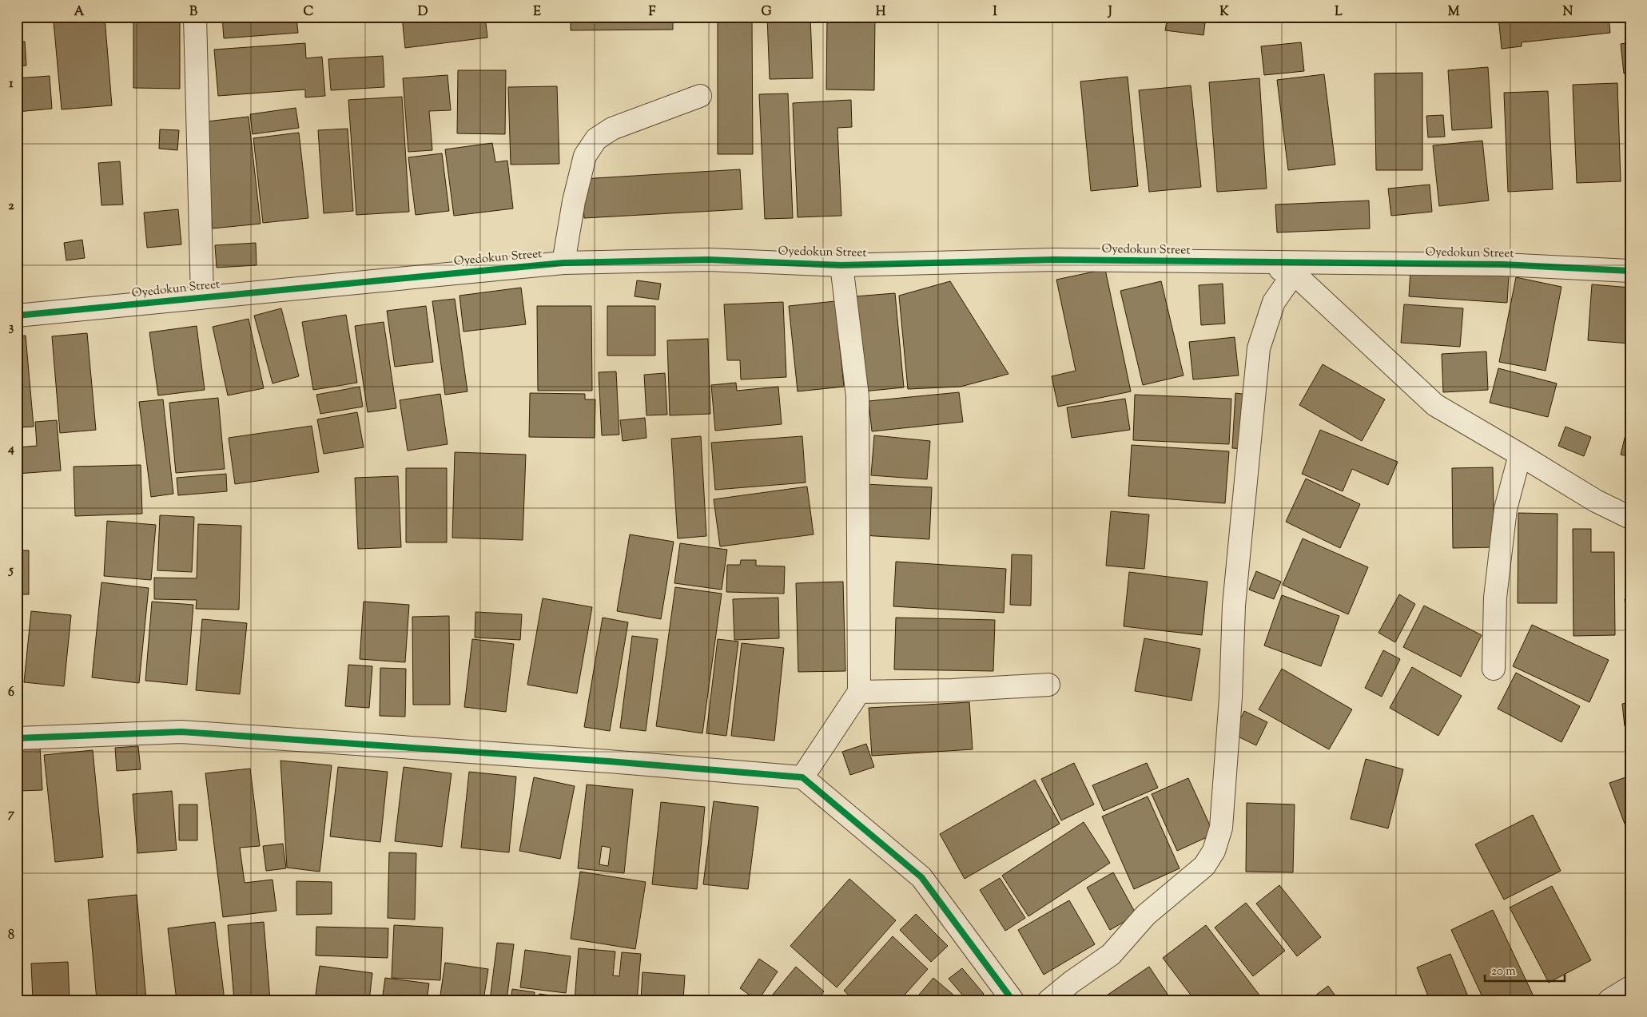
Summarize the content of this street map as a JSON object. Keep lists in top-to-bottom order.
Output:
{
  "streets": {
    "street": ["Oyedokun Street"]
  },
  "scale_bar": "20 m",
  "grid": {
    "columns": [
      "A",
      "B",
      "C",
      "D",
      "E",
      "F",
      "G",
      "H",
      "I",
      "J",
      "K",
      "L",
      "M",
      "N"
    ],
    "rows": [
      "1",
      "2",
      "3",
      "4",
      "5",
      "6",
      "7",
      "8"
    ]
  }
}
